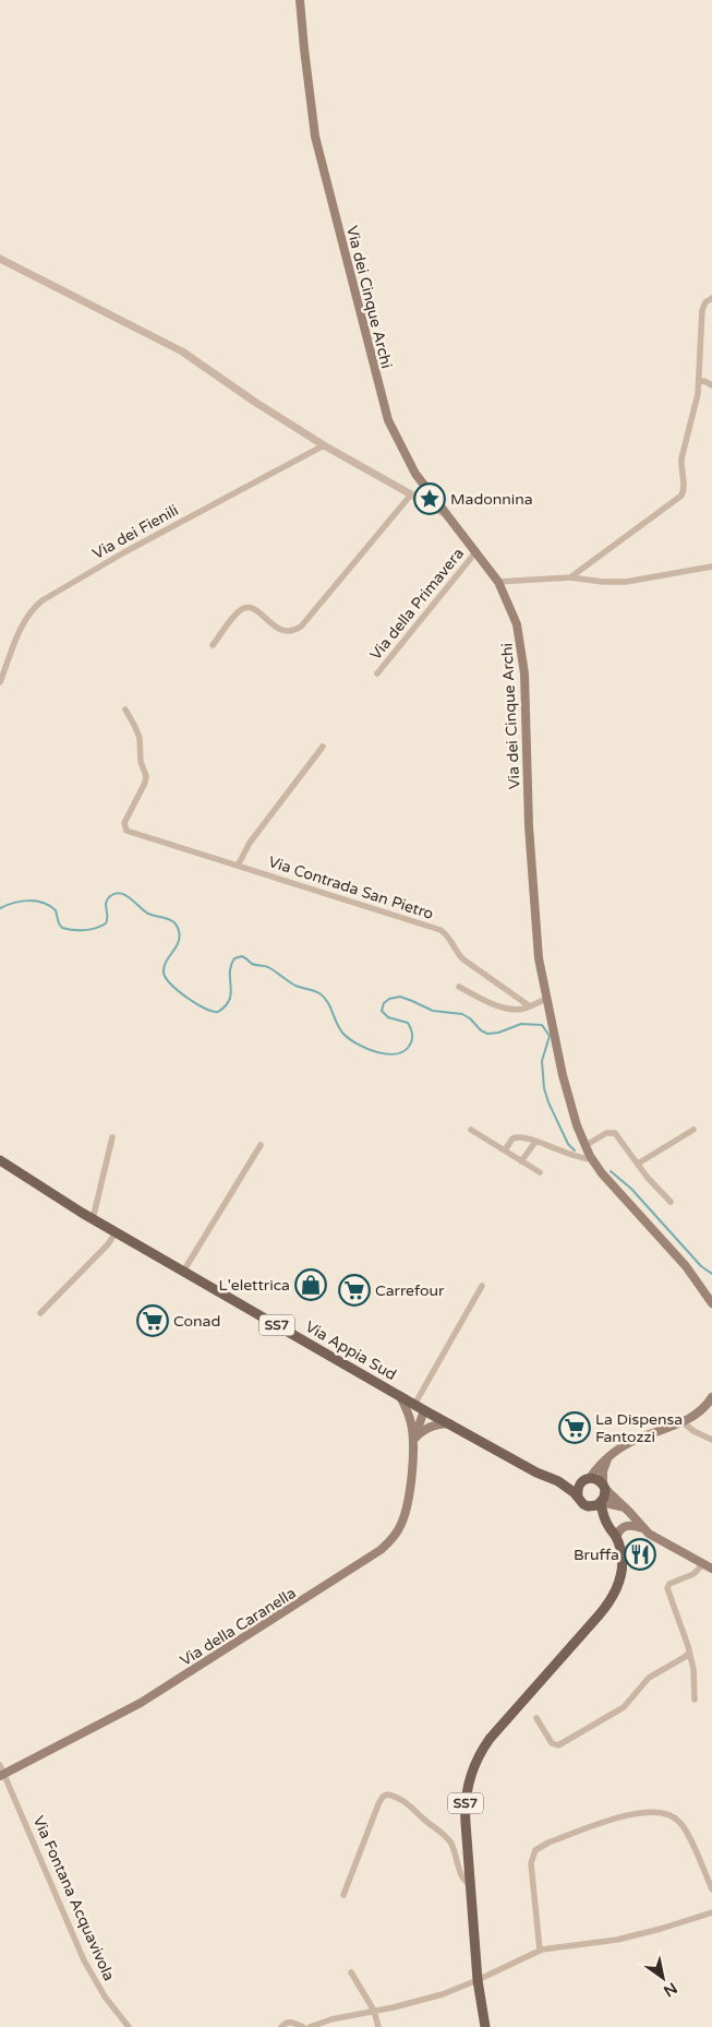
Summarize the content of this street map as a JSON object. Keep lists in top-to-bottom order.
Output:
{
  "streets": {
    "main road": [
      "Via dei Cinque Archi",
      "SS7",
      "Via Appia Sud",
      "Via della Caranella"
    ],
    "street": [
      "Via dei Fienili",
      "Via della Primavera",
      "Via Contrada San Pietro",
      "Via Fontana Acquavivola"
    ]
  },
  "crossings": [
    ["Via dei Cinque Archi", "Via della Primavera"],
    ["SS7", "Via Appia Sud"],
    ["Via Appia Sud", "Via della Caranella"],
    ["Via della Caranella", "Via Fontana Acquavivola"]
  ],
  "places": {
    "place": ["Madonnina"],
    "shop": ["L'elettrica"],
    "supermarket": ["Carrefour", "Conad", "La Dispensa Fantozzi"],
    "restaurant": ["Bruffa"]
  },
  "north": "bottom right"
}
